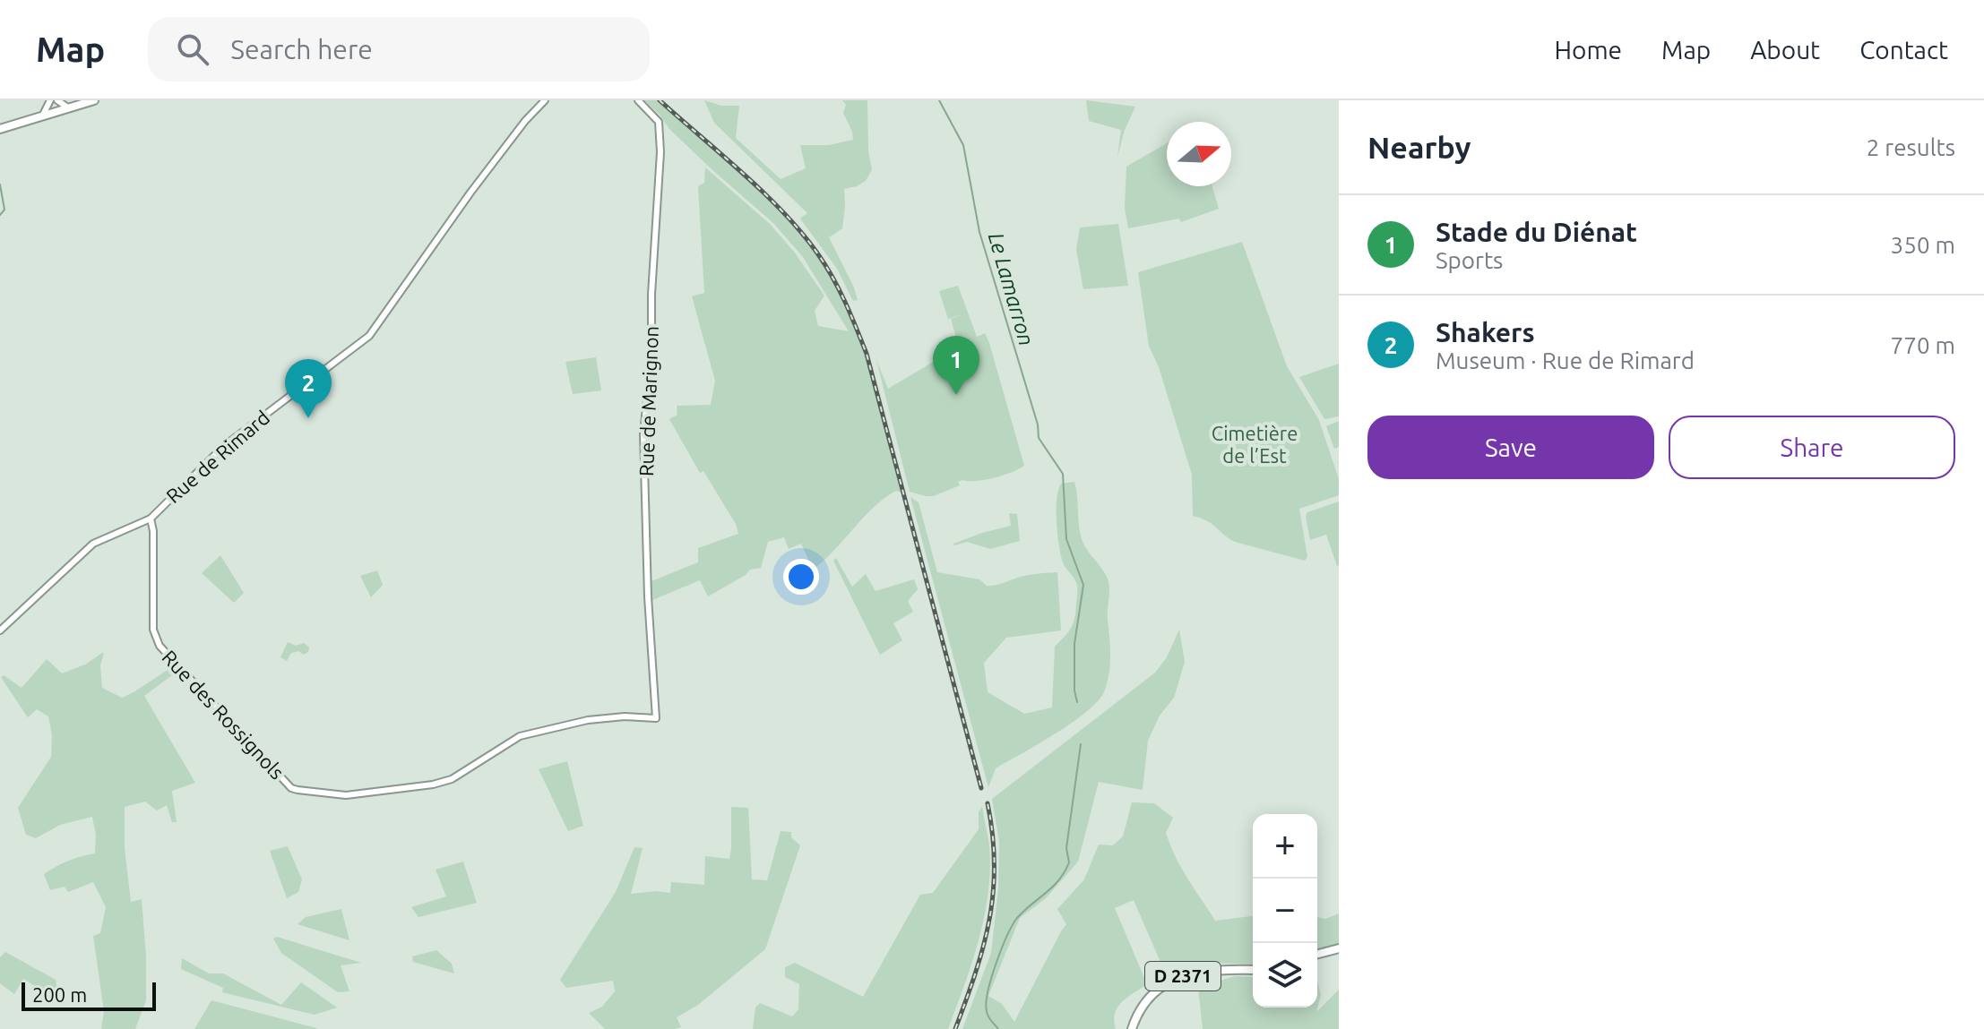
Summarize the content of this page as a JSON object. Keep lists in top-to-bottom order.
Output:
{
  "streets": {
    "main road": ["D 2371"],
    "street": ["Rue de Marignon", "Rue de Rimard", "Rue des Rossignols"]
  },
  "crossings": [
    ["Rue de Marignon", "Rue des Rossignols"],
    ["Rue de Rimard", "Rue des Rossignols"]
  ],
  "water": ["Le Lamarron"],
  "parks": ["Cimetière de l’Est"],
  "scale_bar": "200 m",
  "north": "right",
  "page": {
    "header": "Map",
    "search": "Search here",
    "nav": [
      "Home",
      "Map",
      "About",
      "Contact"
    ],
    "heading": ["Nearby", "2 results"],
    "list": [
      {
        "mark": "1",
        "name": "Stade du Diénat",
        "note": "Sports",
        "value": "350 m"
      },
      {
        "mark": "2",
        "name": "Shakers",
        "note": "Museum · Rue de Rimard",
        "value": "770 m"
      }
    ],
    "pins": ["1", "2"],
    "buttons": ["Save", "Share"],
    "map_buttons": ["+", "−"],
    "scale": "200 m"
  }
}
